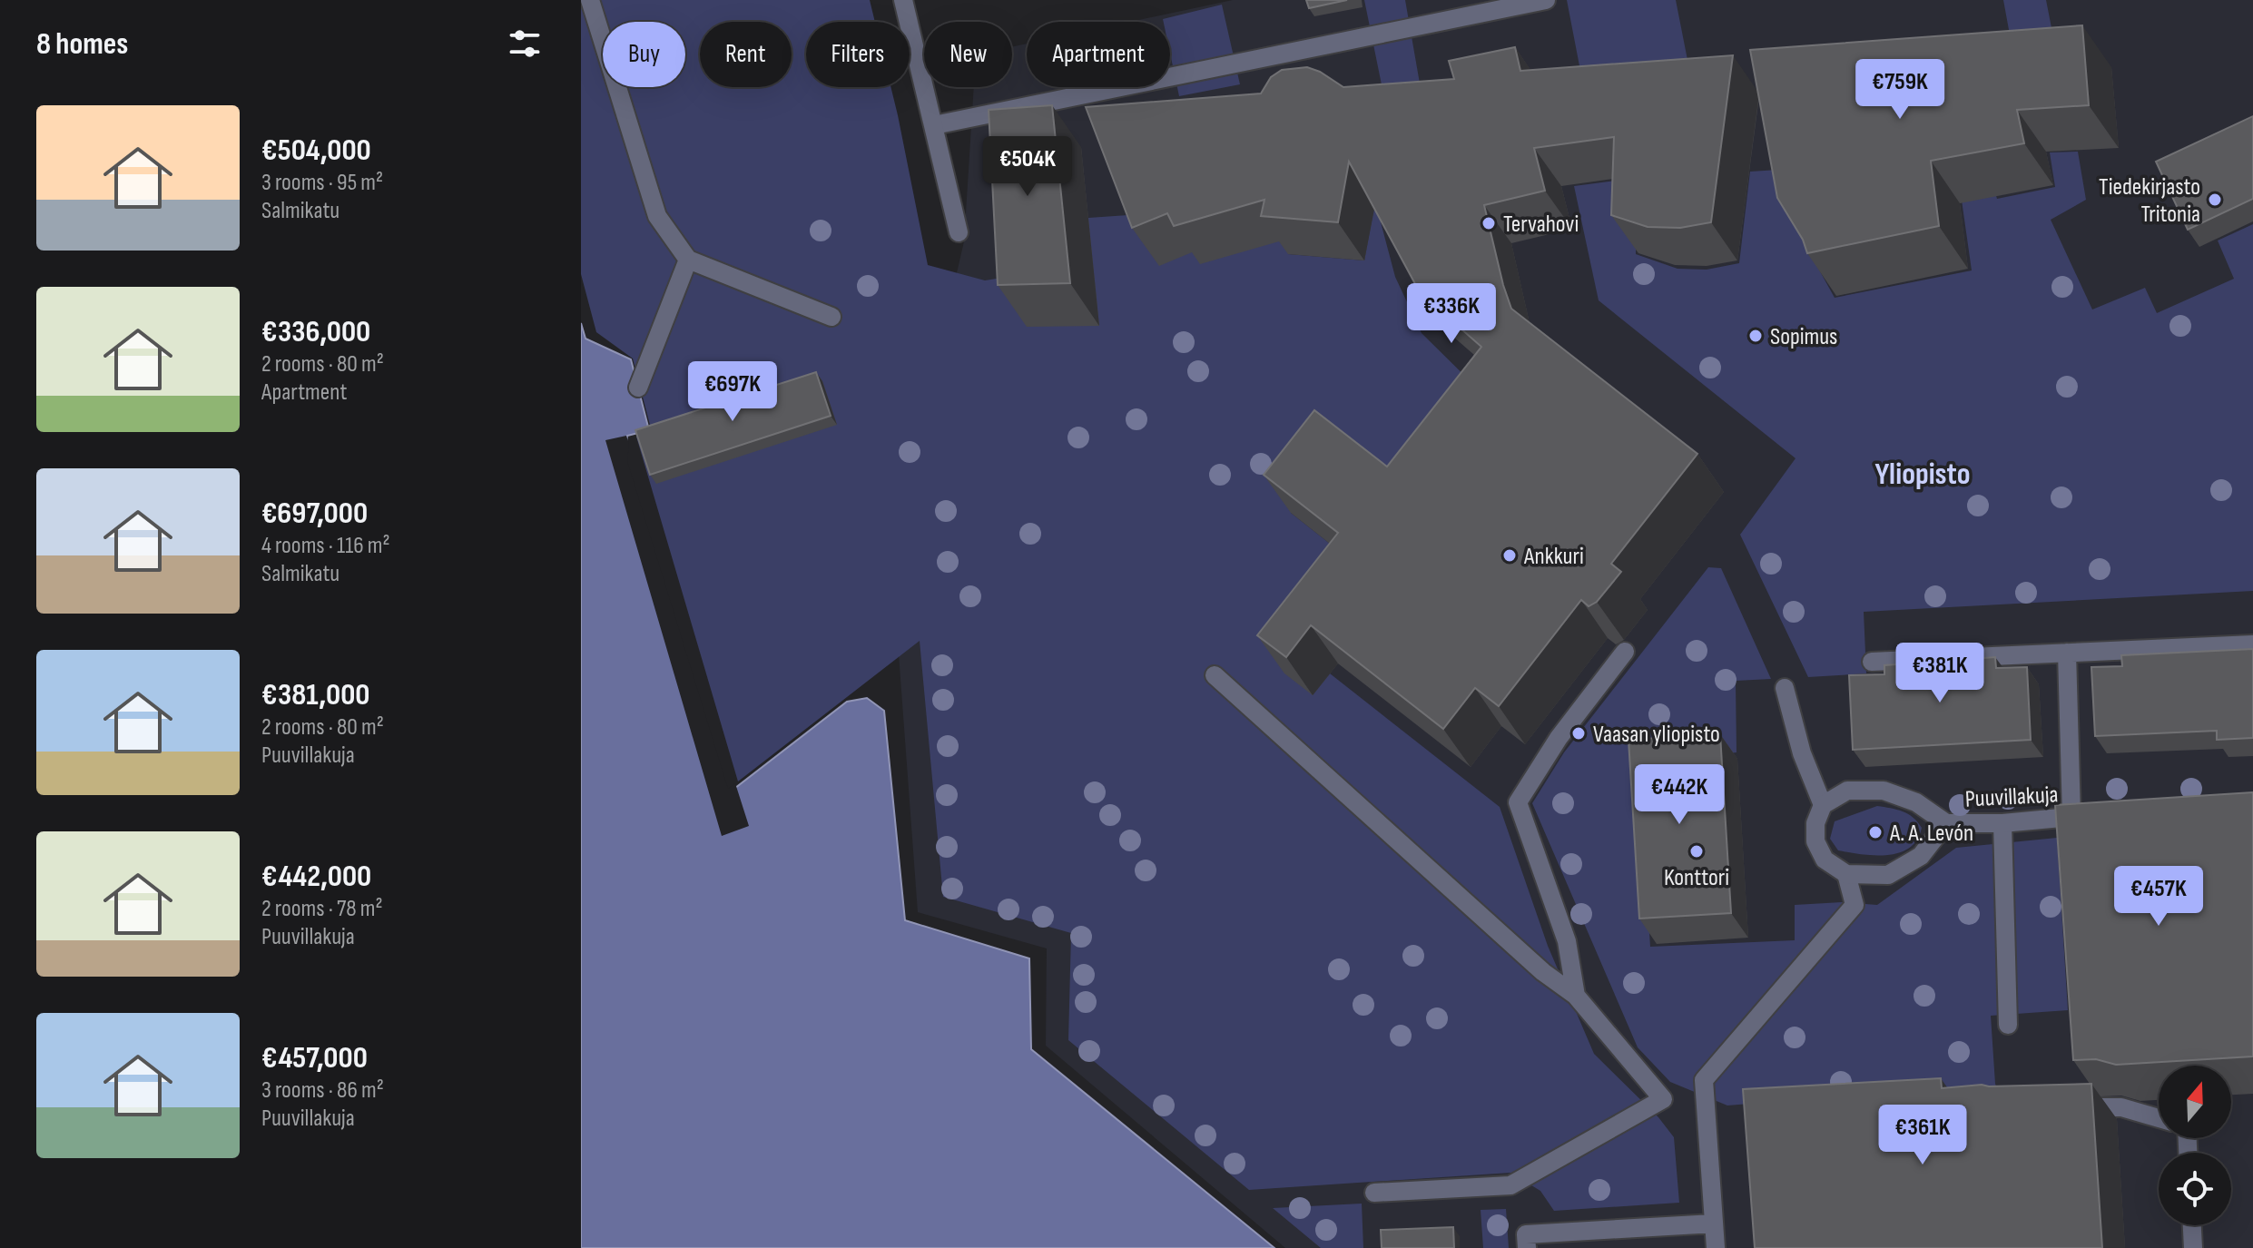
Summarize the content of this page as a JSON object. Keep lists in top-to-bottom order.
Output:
{
  "streets": {
    "street": ["Puuvillakuja"]
  },
  "districts": ["Yliopisto"],
  "places": [
    "Tiedekirjasto Tritonia",
    "Tervahovi",
    "Sopimus",
    "Ankkuri",
    "Vaasan yliopisto",
    "A. A. Levón",
    "Konttori"
  ],
  "north": "top",
  "page": {
    "heading": "8 homes",
    "chip": [
      "Buy",
      "Rent",
      "Filters",
      "New",
      "Apartment"
    ],
    "price": [
      "€759K",
      "€504K",
      "€336K",
      "€697K",
      "€381K",
      "€442K",
      "€457K",
      "€361K"
    ],
    "list": [
      {
        "name": "€504,000",
        "note": "3 rooms · 95 m² · Salmikatu"
      },
      {
        "name": "€336,000",
        "note": "2 rooms · 80 m² · Apartment"
      },
      {
        "name": "€697,000",
        "note": "4 rooms · 116 m² · Salmikatu"
      },
      {
        "name": "€381,000",
        "note": "2 rooms · 80 m² · Puuvillakuja"
      },
      {
        "name": "€442,000",
        "note": "2 rooms · 78 m² · Puuvillakuja"
      },
      {
        "name": "€457,000",
        "note": "3 rooms · 86 m² · Puuvillakuja"
      }
    ]
  }
}
